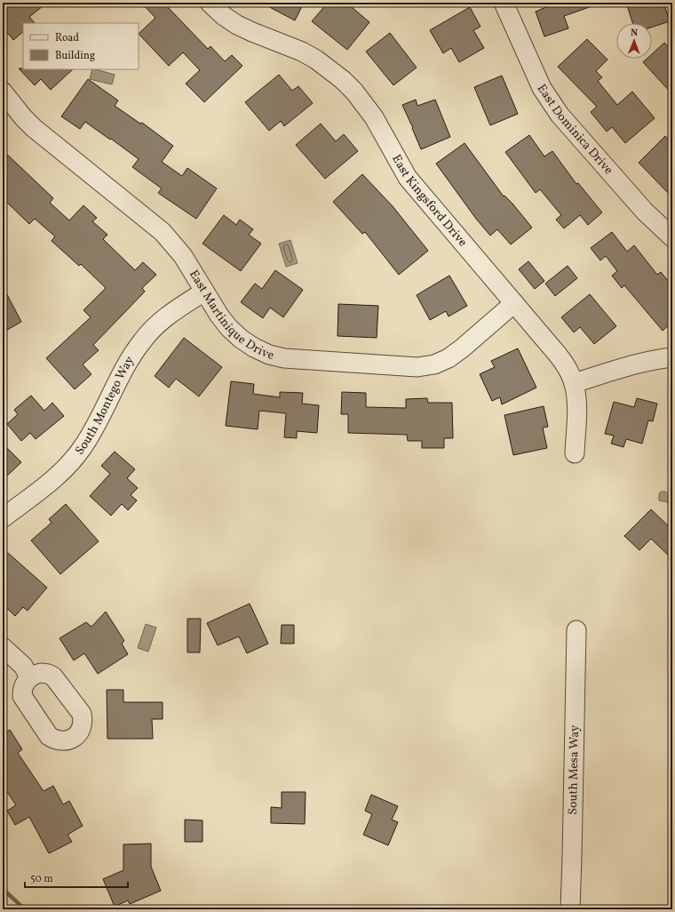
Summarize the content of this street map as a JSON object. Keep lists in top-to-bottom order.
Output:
{
  "streets": {
    "street": [
      "East Dominica Drive",
      "East Kingsford Drive",
      "East Martinique Drive",
      "South Montego Way",
      "South Mesa Way"
    ]
  },
  "crossings": [
    ["East Kingsford Drive", "East Martinique Drive"],
    ["East Martinique Drive", "South Montego Way"]
  ],
  "legend": ["Road", "Building"],
  "scale_bar": "50 m",
  "north": "top"
}
